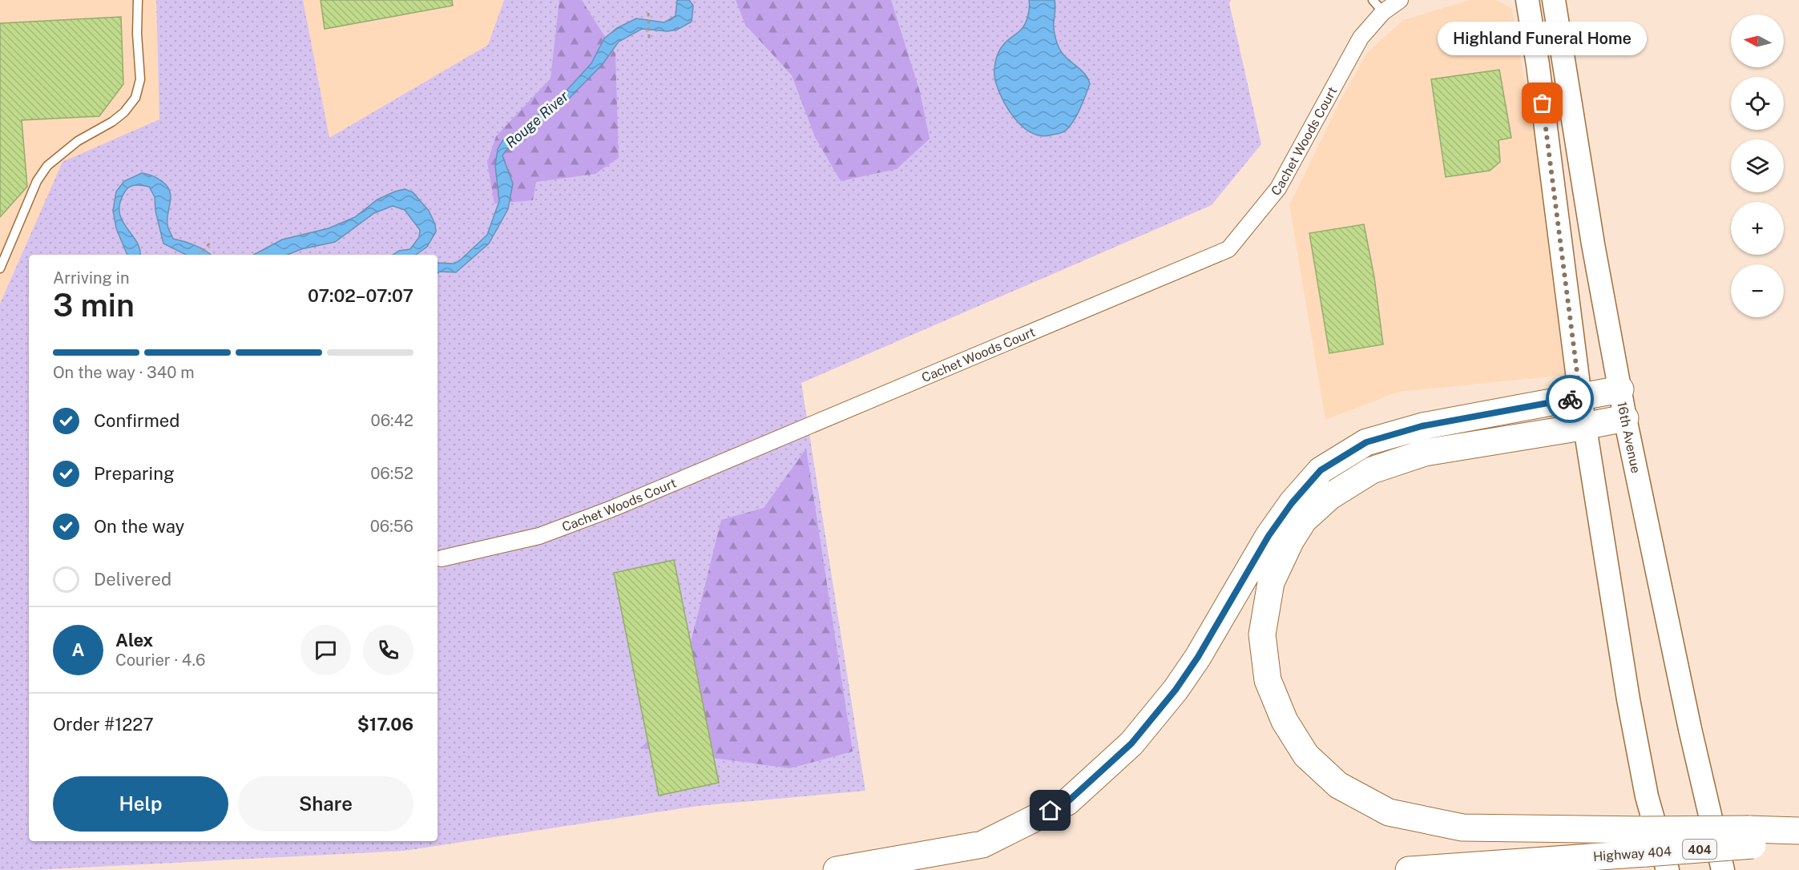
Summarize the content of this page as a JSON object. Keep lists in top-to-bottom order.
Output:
{
  "streets": {
    "highway": ["Highway 404"],
    "main road": ["16th Avenue"],
    "street": ["Cachet Woods Court"]
  },
  "water": ["Rouge River"],
  "places": ["Highland Funeral Home"],
  "north": "left",
  "page": {
    "map_buttons": ["+", "−"],
    "bubble": "Highland Funeral Home",
    "heading": ["3 min", "Arriving in", "07:02–07:07"],
    "panel": [
      "Alex",
      "Courier · 4.6",
      "Order #1227",
      "$17.06"
    ],
    "bar": "On the way · 340 m",
    "list": [
      ["Confirmed", "06:42"],
      ["Preparing", "06:52"],
      ["On the way", "06:56"],
      "Delivered"
    ],
    "round": "A",
    "buttons": ["Help", "Share"]
  }
}
